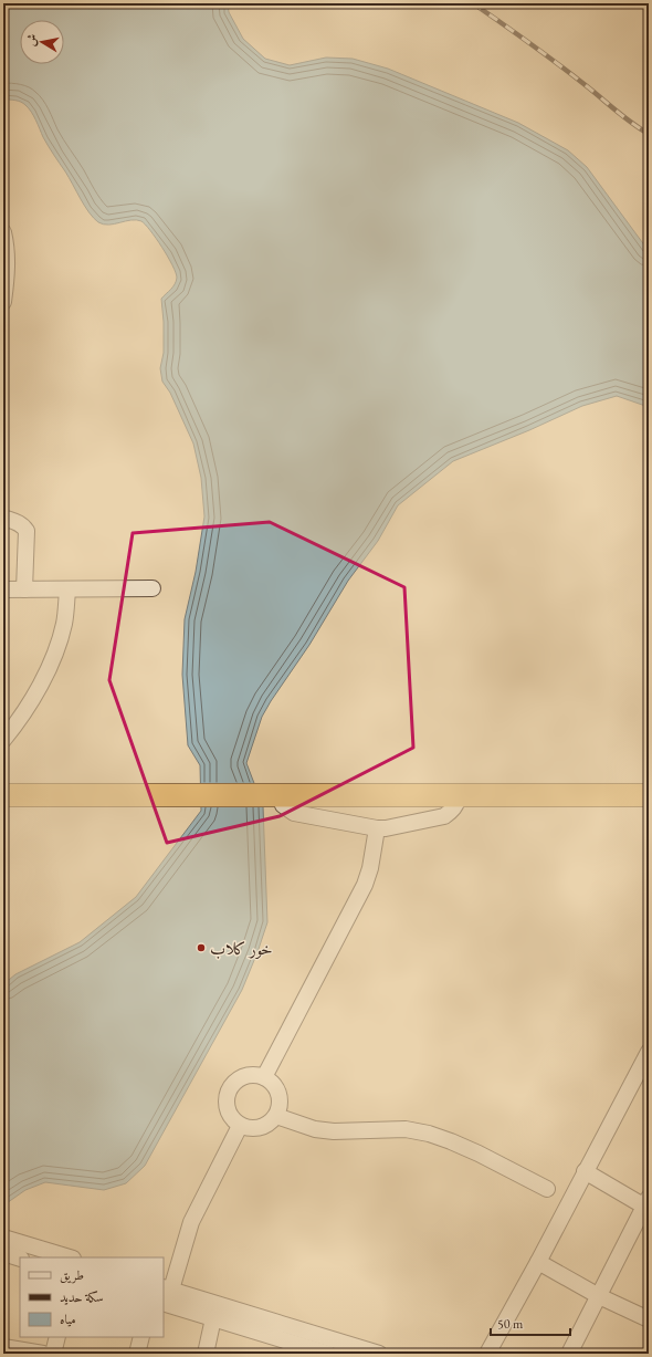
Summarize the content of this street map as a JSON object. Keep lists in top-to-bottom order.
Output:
{
  "places": ["خور كلاب"],
  "legend": ["طريق", "سكة حديد", "مياه"],
  "scale_bar": "50 m",
  "north": "left"
}
